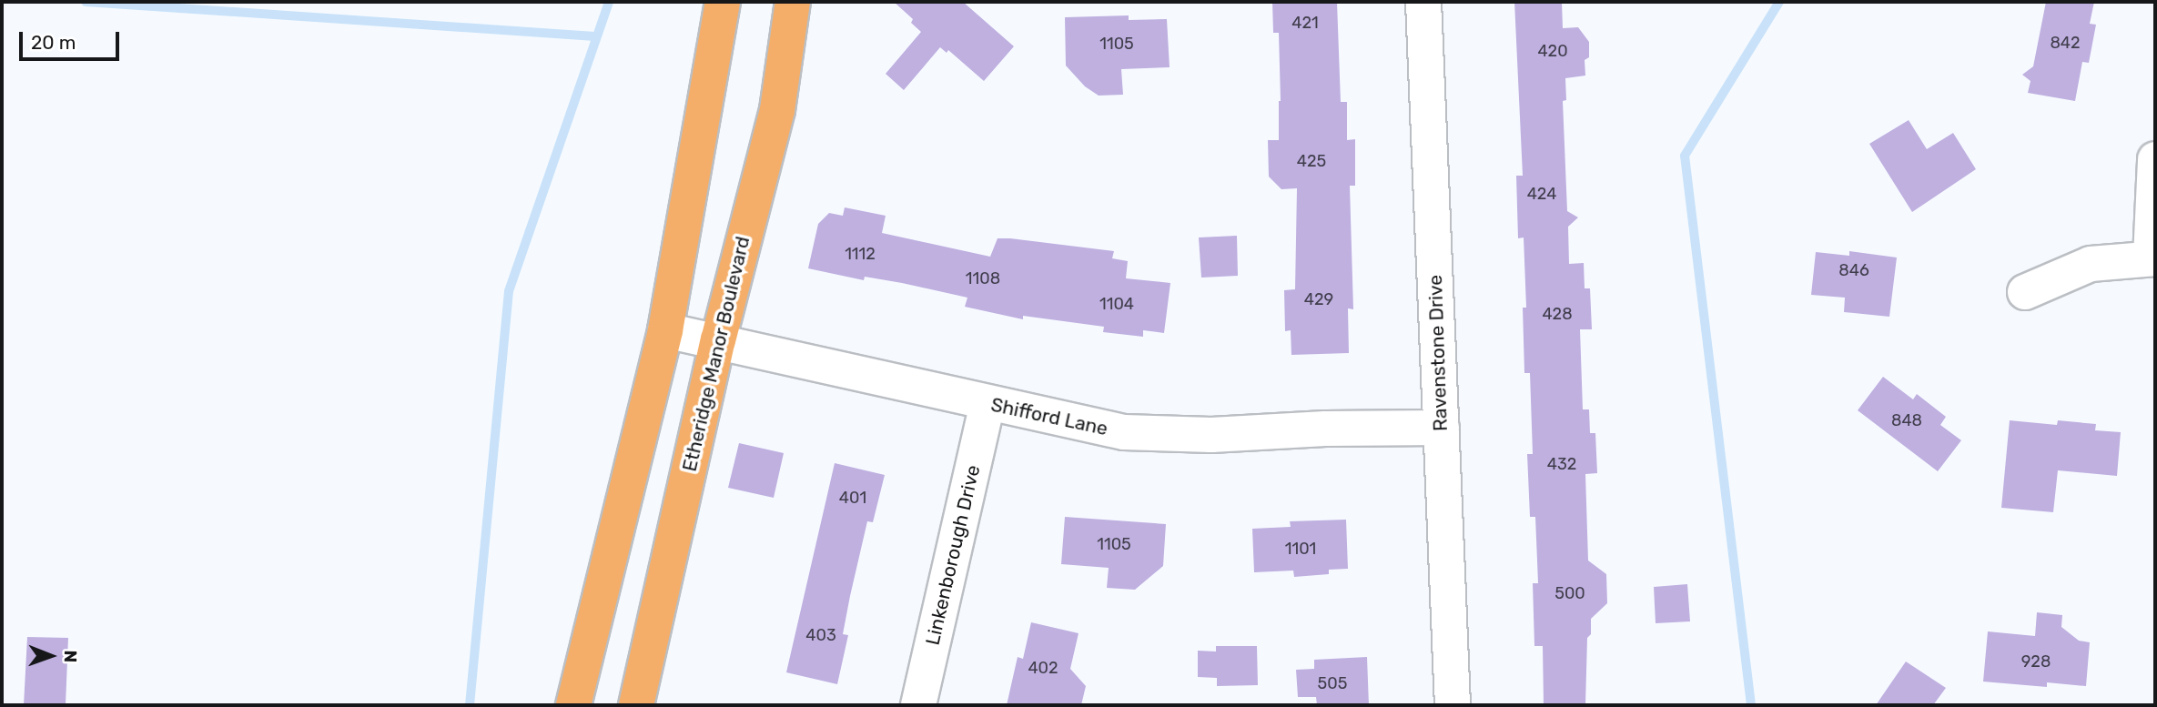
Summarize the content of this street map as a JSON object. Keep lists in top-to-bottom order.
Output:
{
  "streets": {
    "main road": ["Etheridge Manor Boulevard"],
    "street": ["Ravenstone Drive", "Shifford Lane", "Linkenborough Drive"]
  },
  "crossings": [
    ["Ravenstone Drive", "Shifford Lane"],
    ["Etheridge Manor Boulevard", "Shifford Lane"],
    ["Shifford Lane", "Linkenborough Drive"]
  ],
  "house_numbers": [
    "421",
    "842",
    "1105",
    "420",
    "425",
    "424",
    "1112",
    "846",
    "1108",
    "429",
    "1104",
    "428",
    "848",
    "432",
    "401",
    "1105",
    "1101",
    "500",
    "403",
    "928",
    "402",
    "505"
  ],
  "scale_bar": "20 m",
  "north": "right"
}
